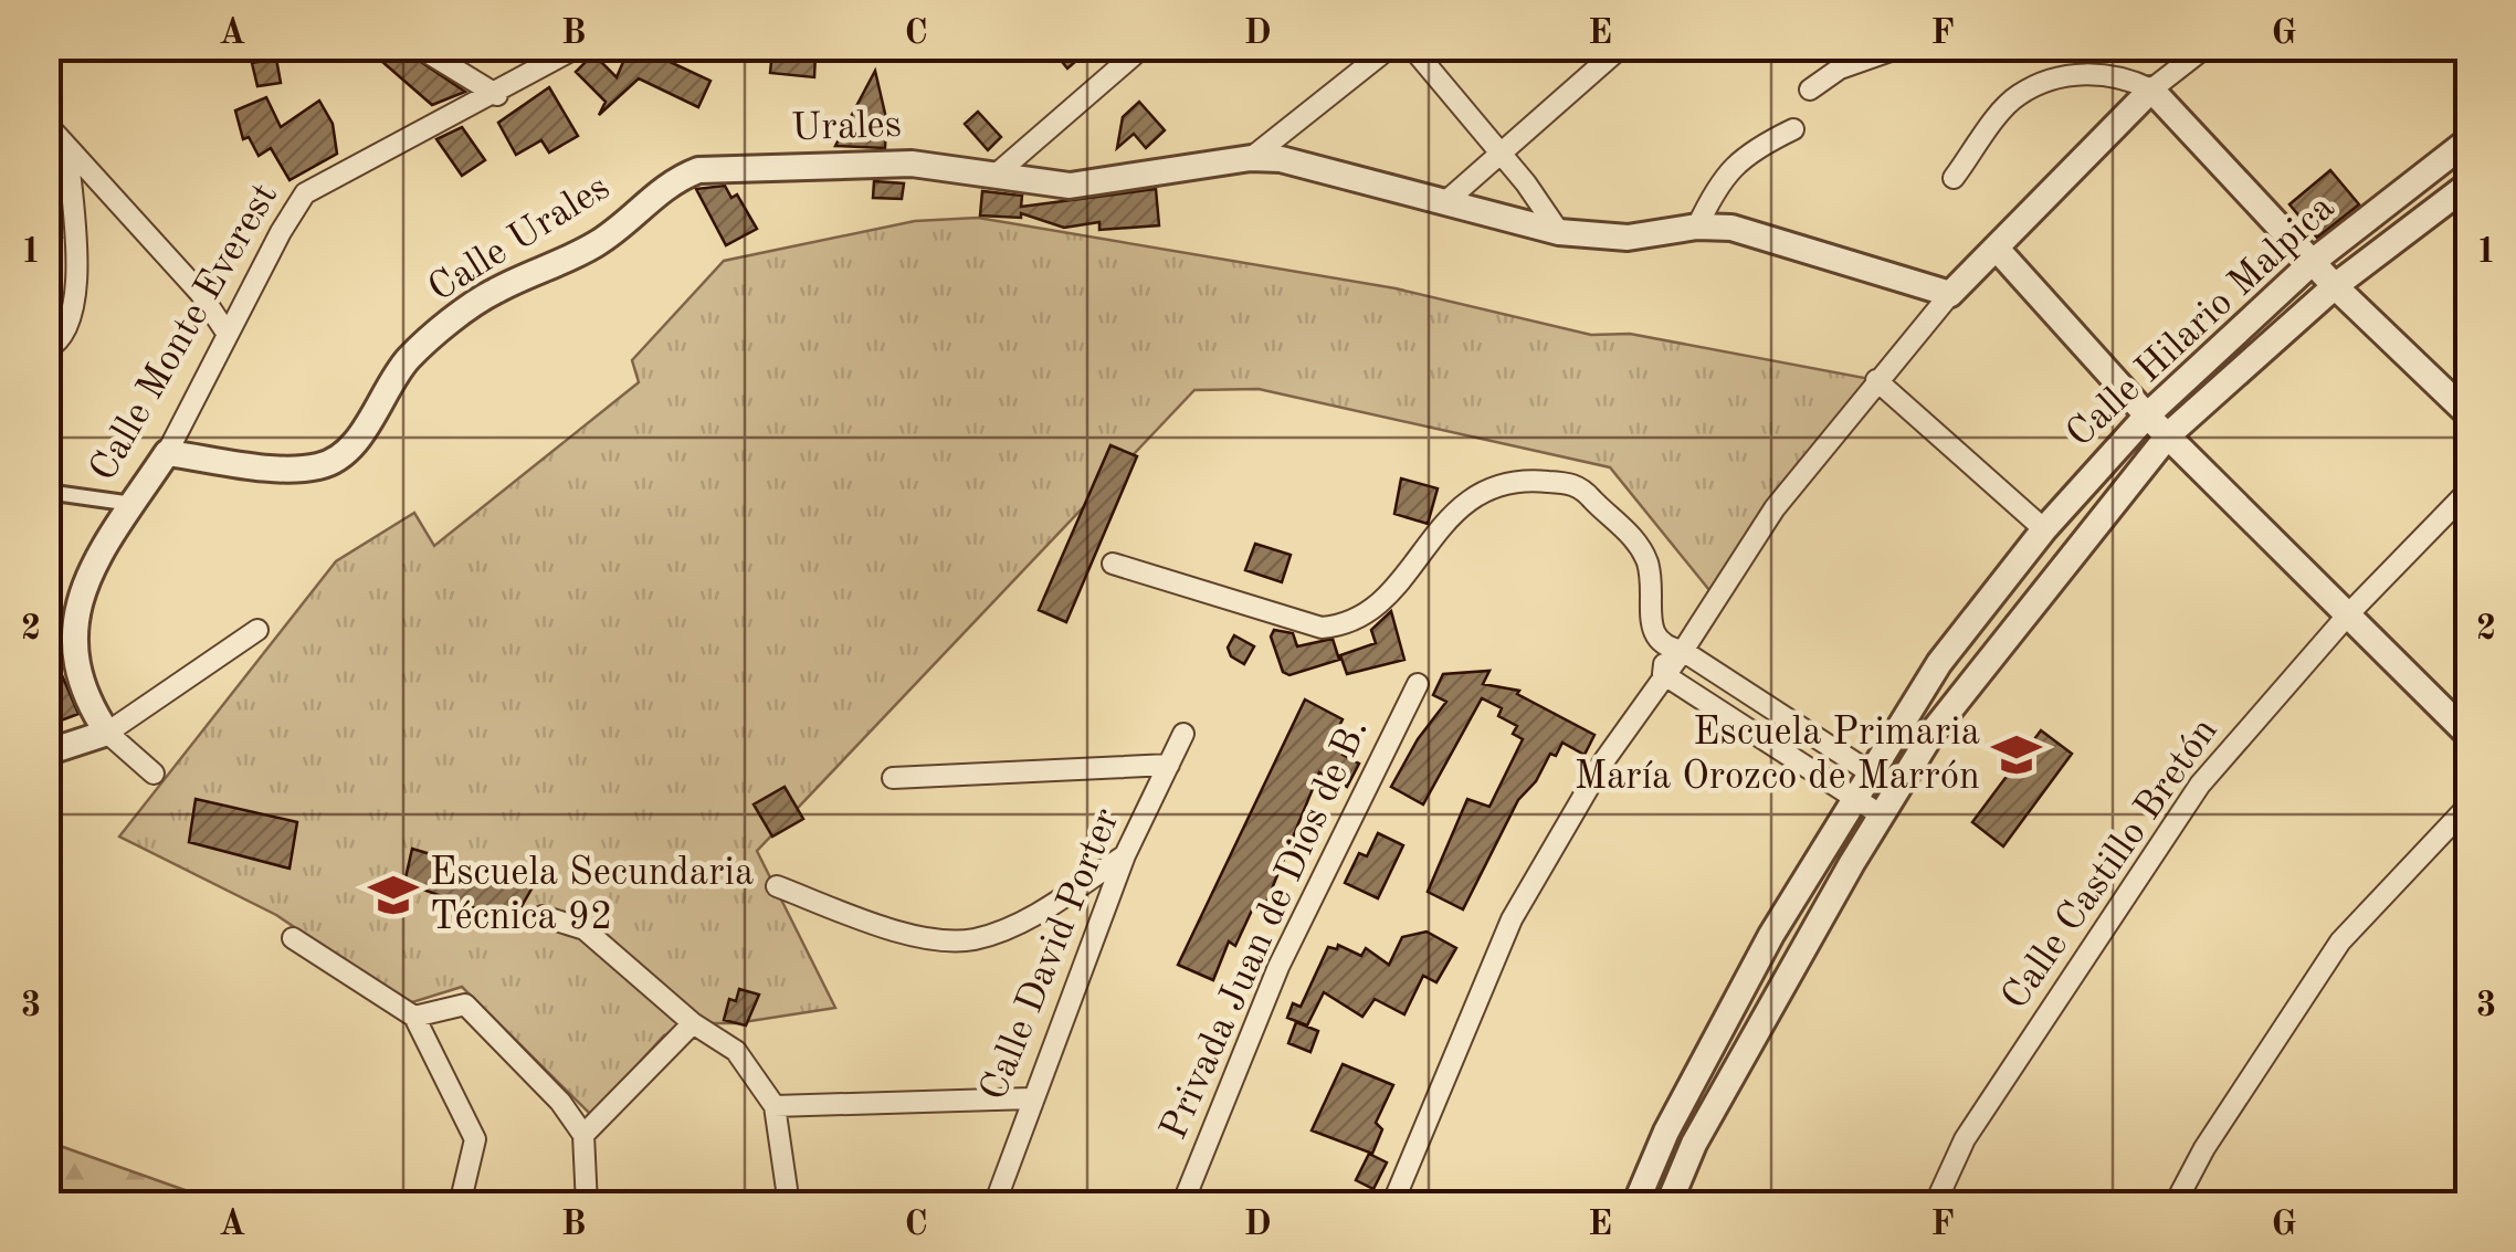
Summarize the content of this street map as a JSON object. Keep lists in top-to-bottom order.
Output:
{
  "streets": {
    "street": [
      "Urales",
      "Calle Urales",
      "Calle Hilario Malpica",
      "Calle Monte Everest",
      "Calle Castillo Bretón",
      "Privada Juan de Dios de B.",
      "Calle David Porter"
    ]
  },
  "crossings": [
    ["Urales", "Calle Urales"],
    ["Calle Urales", "Calle Monte Everest"]
  ],
  "places": {
    "school or university": ["Escuela Primaria María Orozco de Marrón", "Escuela Secundaria Técnica 92"]
  },
  "grid": {
    "columns": [
      "A",
      "B",
      "C",
      "D",
      "E",
      "F",
      "G"
    ],
    "rows": ["1", "2", "3"]
  }
}
